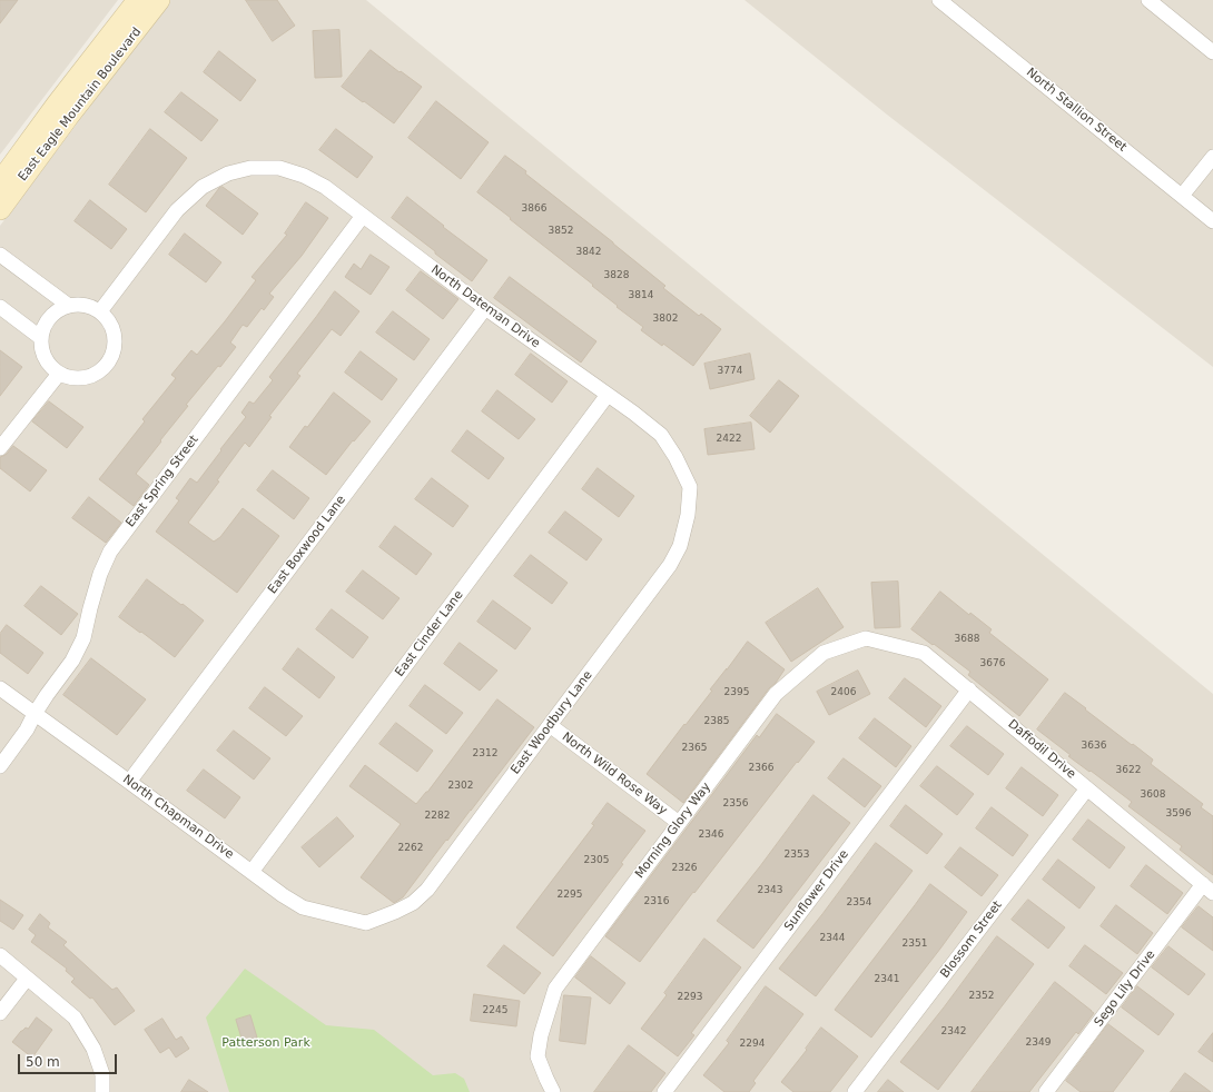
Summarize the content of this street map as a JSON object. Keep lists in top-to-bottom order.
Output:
{
  "streets": {
    "street": [
      "East Eagle Mountain Boulevard",
      "North Stallion Street",
      "North Dateman Drive",
      "East Spring Street",
      "East Boxwood Lane",
      "East Cinder Lane",
      "East Woodbury Lane",
      "Daffodil Drive",
      "North Wild Rose Way",
      "North Chapman Drive",
      "Morning Glory Way",
      "Sunflower Drive",
      "Blossom Street",
      "Sego Lily Drive"
    ]
  },
  "crossings": [
    ["North Dateman Drive", "East Spring Street"],
    ["North Dateman Drive", "East Boxwood Lane"],
    ["North Dateman Drive", "East Cinder Lane"],
    ["North Dateman Drive", "East Woodbury Lane"],
    ["East Spring Street", "North Chapman Drive"],
    ["East Boxwood Lane", "North Chapman Drive"],
    ["East Cinder Lane", "North Chapman Drive"],
    ["East Woodbury Lane", "North Wild Rose Way"],
    ["East Woodbury Lane", "North Chapman Drive"],
    ["Daffodil Drive", "Morning Glory Way"],
    ["Daffodil Drive", "Sunflower Drive"],
    ["Daffodil Drive", "Blossom Street"],
    ["Daffodil Drive", "Sego Lily Drive"],
    ["North Wild Rose Way", "Morning Glory Way"]
  ],
  "parks": ["Patterson Park"],
  "house_numbers": [
    "3866",
    "3852",
    "3842",
    "3828",
    "3814",
    "3802",
    "3774",
    "2422",
    "3688",
    "3676",
    "2395",
    "2406",
    "2385",
    "3636",
    "2365",
    "2312",
    "2366",
    "3622",
    "2302",
    "3608",
    "2356",
    "3596",
    "2282",
    "2346",
    "2262",
    "2353",
    "2305",
    "2326",
    "2343",
    "2295",
    "2316",
    "2354",
    "2344",
    "2351",
    "2341",
    "2352",
    "2293",
    "2245",
    "2342",
    "2349",
    "2294"
  ],
  "scale_bar": "50 m"
}
